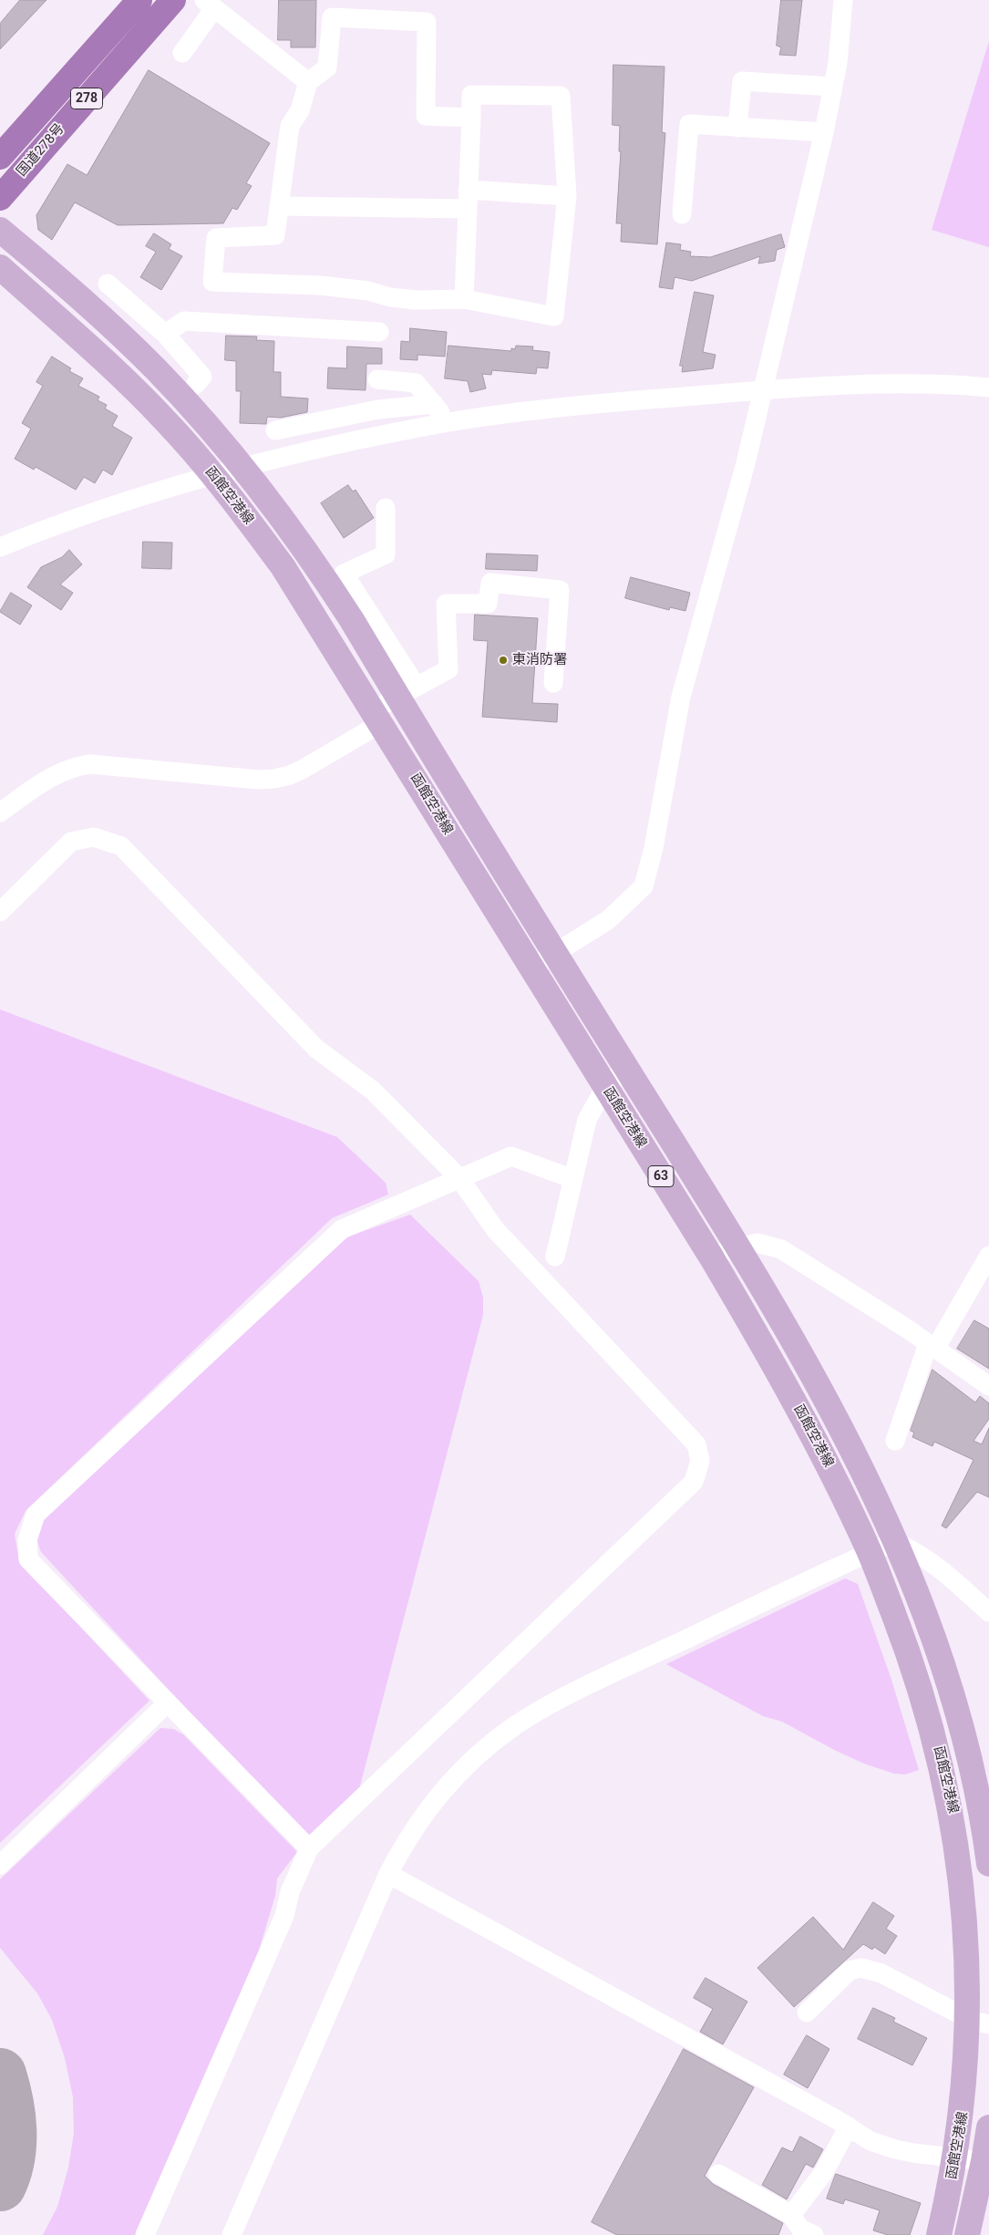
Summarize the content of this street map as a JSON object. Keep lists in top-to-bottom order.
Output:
{
  "streets": {
    "highway": ["278", "国道278号"],
    "main road": ["函館空港線", "63"]
  },
  "places": ["東消防署"]
}
